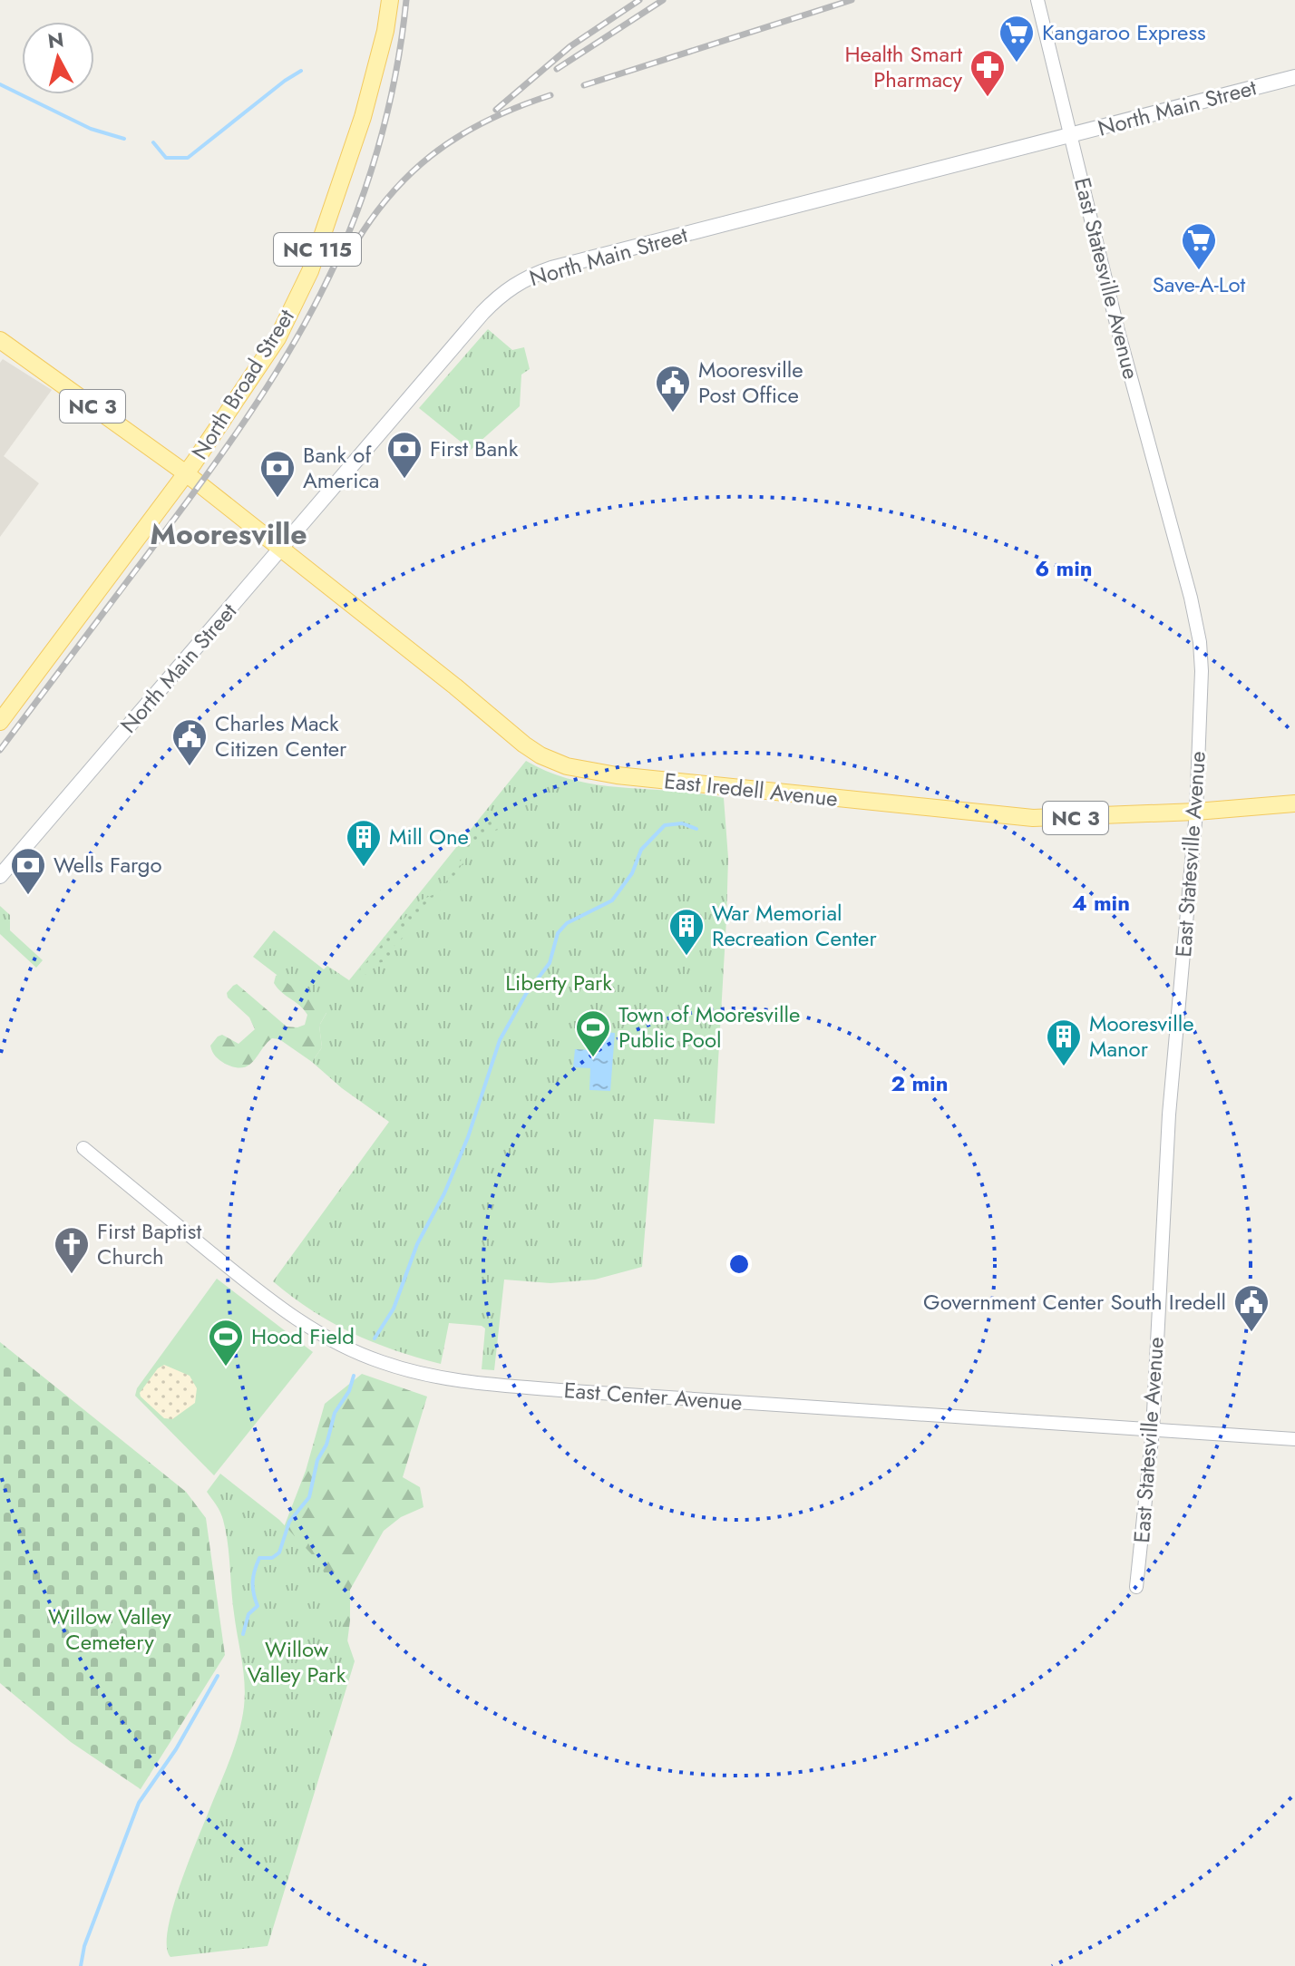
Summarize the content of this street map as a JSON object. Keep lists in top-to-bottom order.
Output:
{
  "streets": {
    "main road": [
      "North Main Street",
      "NC 115",
      "North Broad Street",
      "NC 3",
      "East Iredell Avenue"
    ],
    "street": ["East Statesville Avenue", "East Center Avenue"]
  },
  "crossings": [
    ["North Main Street", "East Statesville Avenue"],
    ["North Main Street", "NC 3"],
    ["North Main Street", "East Iredell Avenue"],
    ["East Statesville Avenue", "East Iredell Avenue"],
    ["East Statesville Avenue", "East Center Avenue"],
    ["North Broad Street", "NC 3"],
    ["NC 3", "East Iredell Avenue"]
  ],
  "districts": ["Mooresville"],
  "parks": ["Liberty Park", "Willow Valley Cemetery", "Willow Valley Park"],
  "places": {
    "supermarket": ["Kangaroo Express", "Save-A-Lot"],
    "pharmacy": ["Health Smart Pharmacy"],
    "public building": ["Mooresville Post Office", "Charles Mack Citizen Center", "Government Center South Iredell"],
    "bank": ["First Bank", "Bank of America", "Wells Fargo"],
    "building": ["Mill One", "War Memorial Recreation Center", "Mooresville Manor"],
    "sports": ["Town of Mooresville Public Pool", "Hood Field"],
    "church": ["First Baptist Church"]
  },
  "north": "top",
  "rings": ["6 min", "4 min", "2 min"]
}
